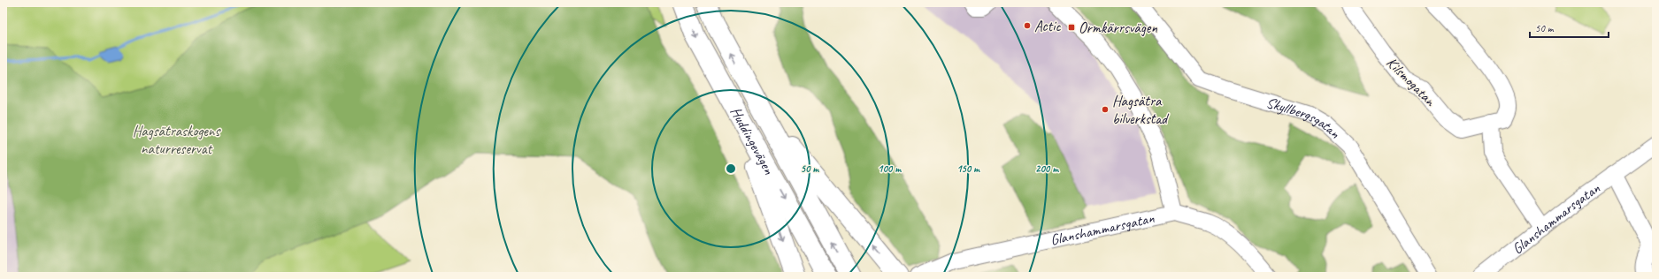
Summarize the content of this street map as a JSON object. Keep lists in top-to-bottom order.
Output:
{
  "streets": {
    "main road": ["Huddingevägen"],
    "street": ["Kilsmogatan", "Skyllbergsgatan", "Glanshammarsgatan"]
  },
  "parks": ["Hagsätraskogens naturreservat"],
  "places": {
    "other": ["Actic", "Hagsätra bilverkstad"],
    "transit": ["Ormkärrsvägen"]
  },
  "scale_bar": "50 m",
  "rings": [
    "50 m",
    "100 m",
    "150 m",
    "200 m"
  ]
}
